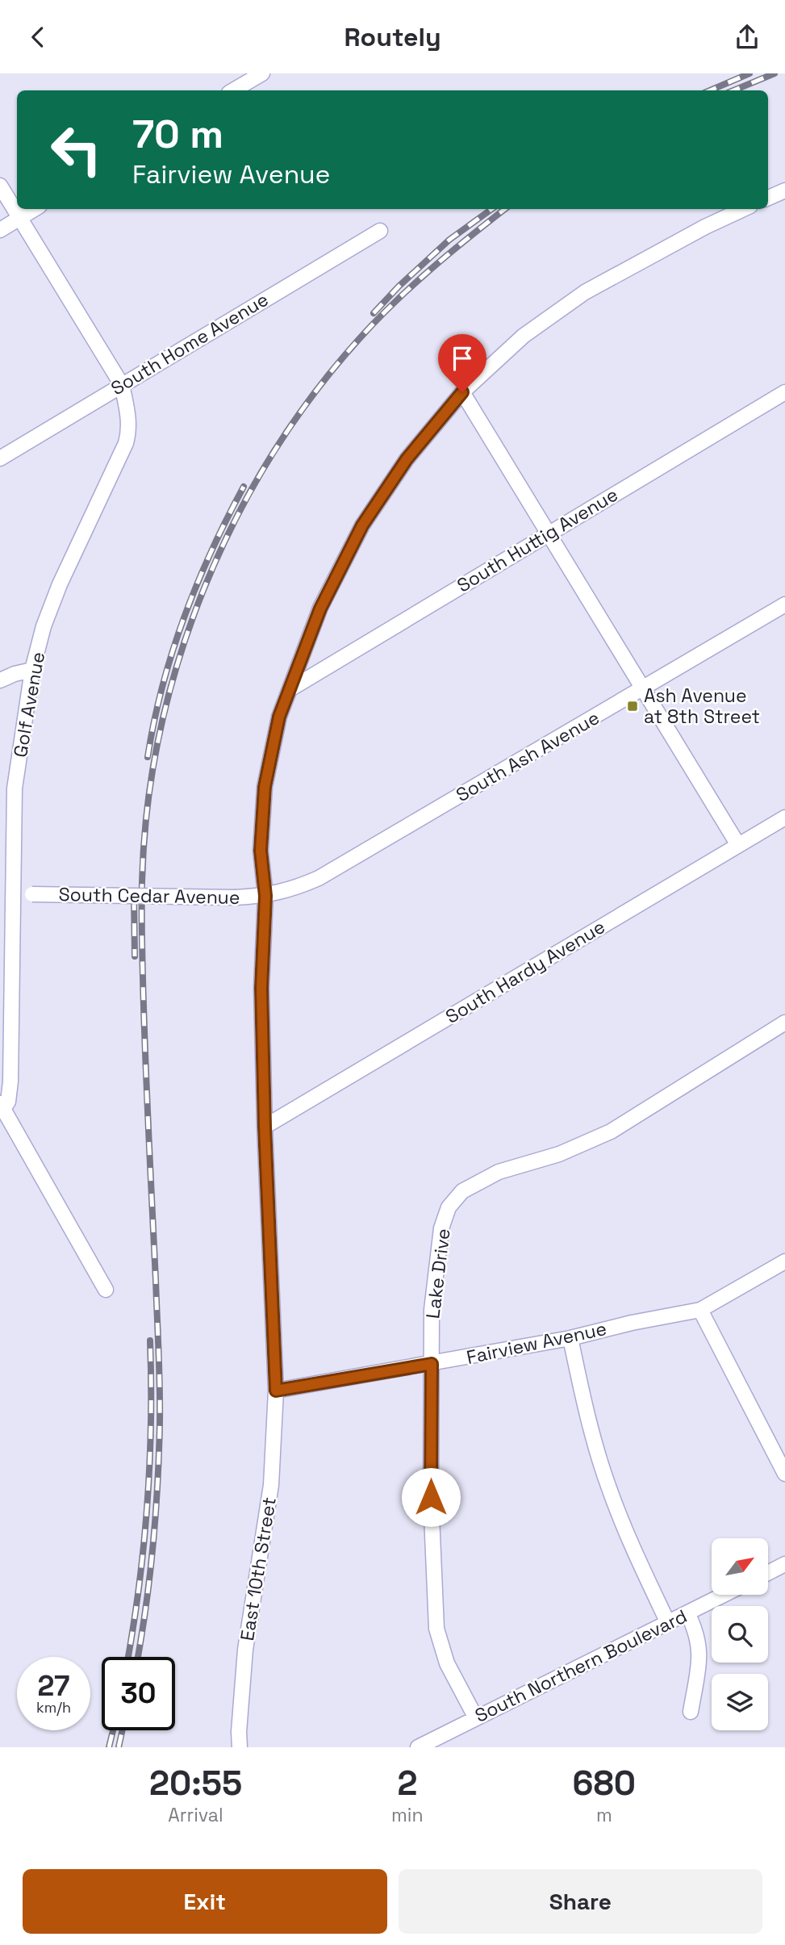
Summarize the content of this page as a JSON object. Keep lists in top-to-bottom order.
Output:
{
  "streets": {
    "street": [
      "South Home Avenue",
      "South Huttig Avenue",
      "Golf Avenue",
      "South Ash Avenue",
      "South Cedar Avenue",
      "South Hardy Avenue",
      "Lake Drive",
      "Fairview Avenue",
      "East 10th Street",
      "South Northern Boulevard"
    ]
  },
  "crossings": [
    ["South Home Avenue", "Golf Avenue"],
    ["South Huttig Avenue", "South Cedar Avenue"],
    ["Golf Avenue", "South Cedar Avenue"],
    ["South Ash Avenue", "South Cedar Avenue"],
    ["South Ash Avenue", "East 10th Street"],
    ["South Cedar Avenue", "East 10th Street"],
    ["South Hardy Avenue", "East 10th Street"],
    ["Lake Drive", "Fairview Avenue"],
    ["Lake Drive", "South Northern Boulevard"],
    ["Fairview Avenue", "East 10th Street"]
  ],
  "places": {
    "transit": ["Ash Avenue at 8th Street"]
  },
  "north": "top right",
  "page": {
    "header": "Routely",
    "turn": ["70 m", "Fairview Avenue"],
    "speed": "27 km/h",
    "limit": "30",
    "eta": [
      "20:55",
      "Arrival",
      "2",
      "min",
      "680",
      "m"
    ],
    "buttons": ["Exit", "Share"]
  }
}
